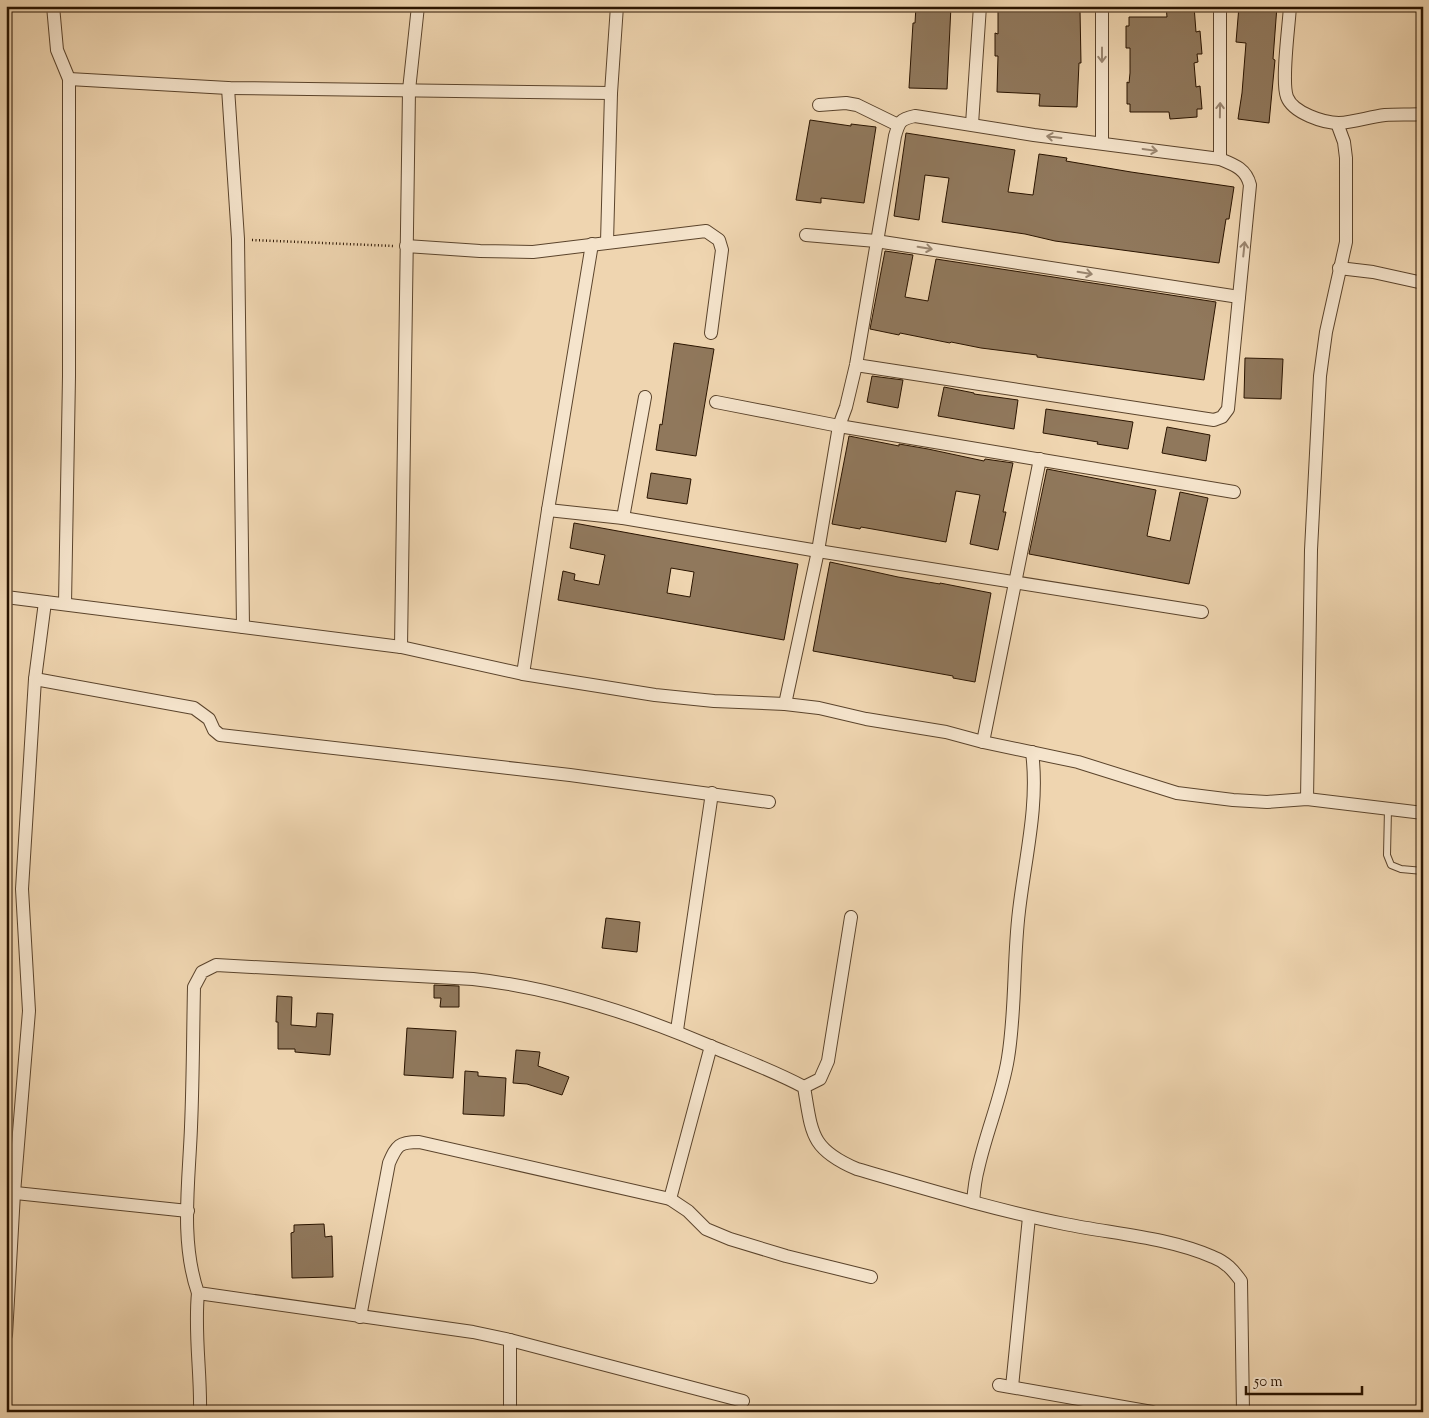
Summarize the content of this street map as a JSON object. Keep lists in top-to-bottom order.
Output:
{
  "scale_bar": "50 m"
}
